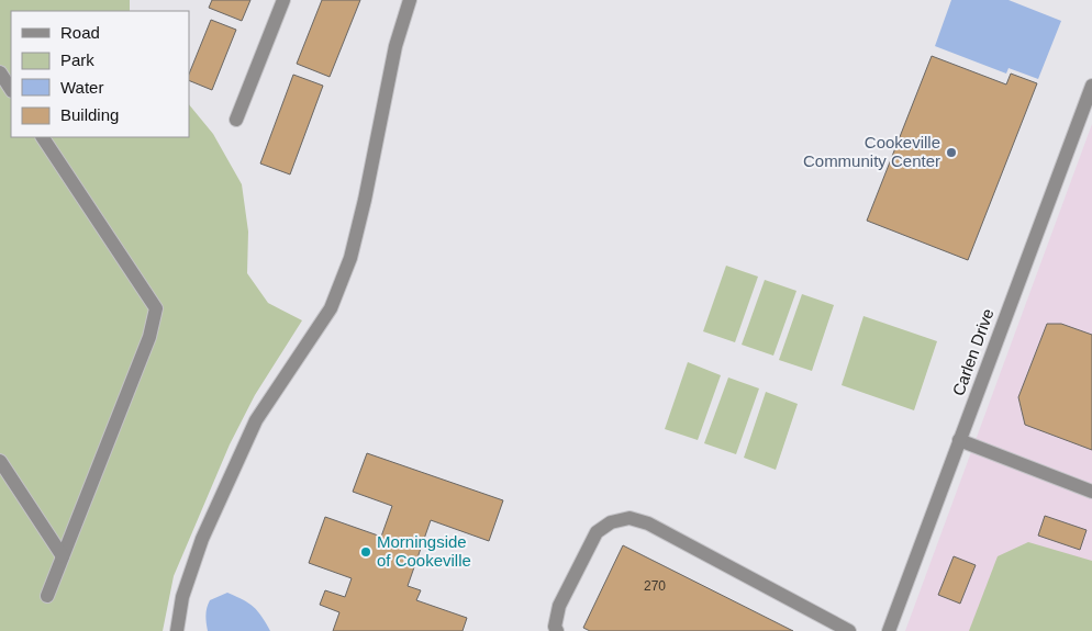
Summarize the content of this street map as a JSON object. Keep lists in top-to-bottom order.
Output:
{
  "streets": {
    "street": ["Carlen Drive"]
  },
  "places": ["Cookeville Community Center", "Morningside of Cookeville"],
  "house_numbers": ["270"],
  "legend": [
    "Road",
    "Park",
    "Water",
    "Building"
  ]
}
